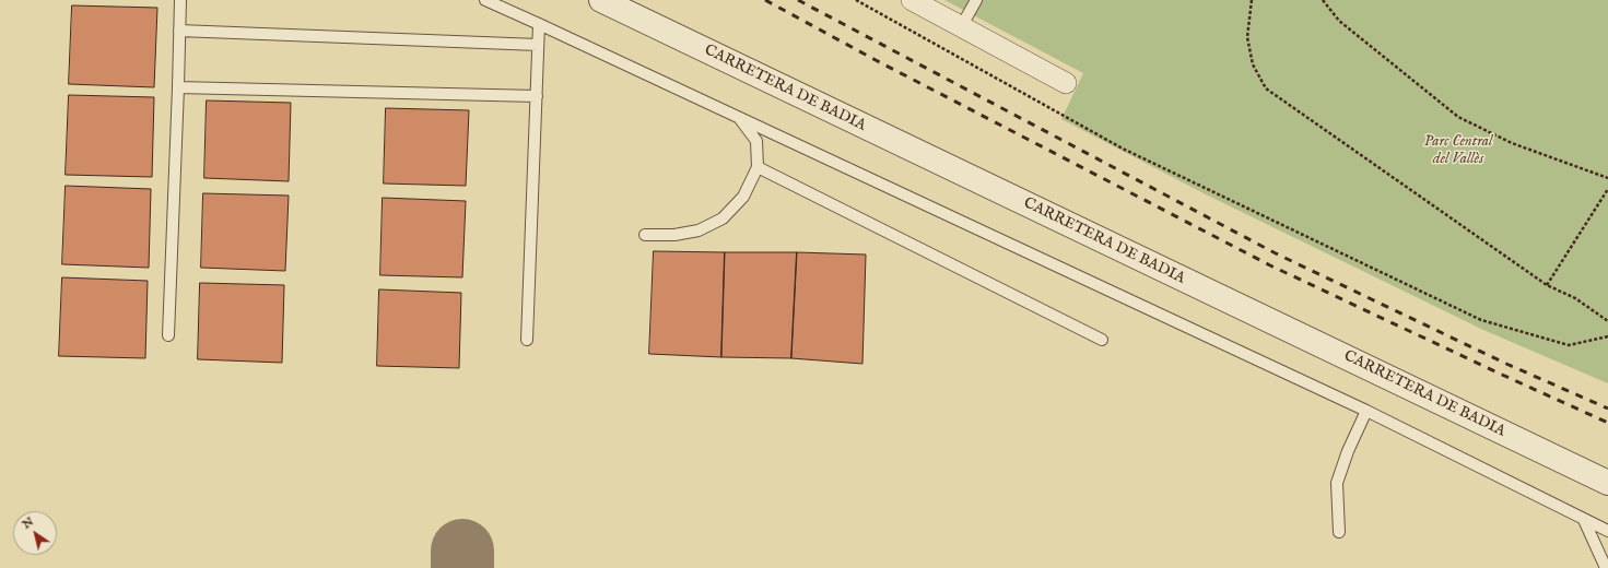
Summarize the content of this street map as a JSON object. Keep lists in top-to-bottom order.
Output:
{
  "streets": {
    "street": ["CARRETERA DE BADIA"]
  },
  "parks": ["Parc Central del Vallès"],
  "north": "top left"
}
